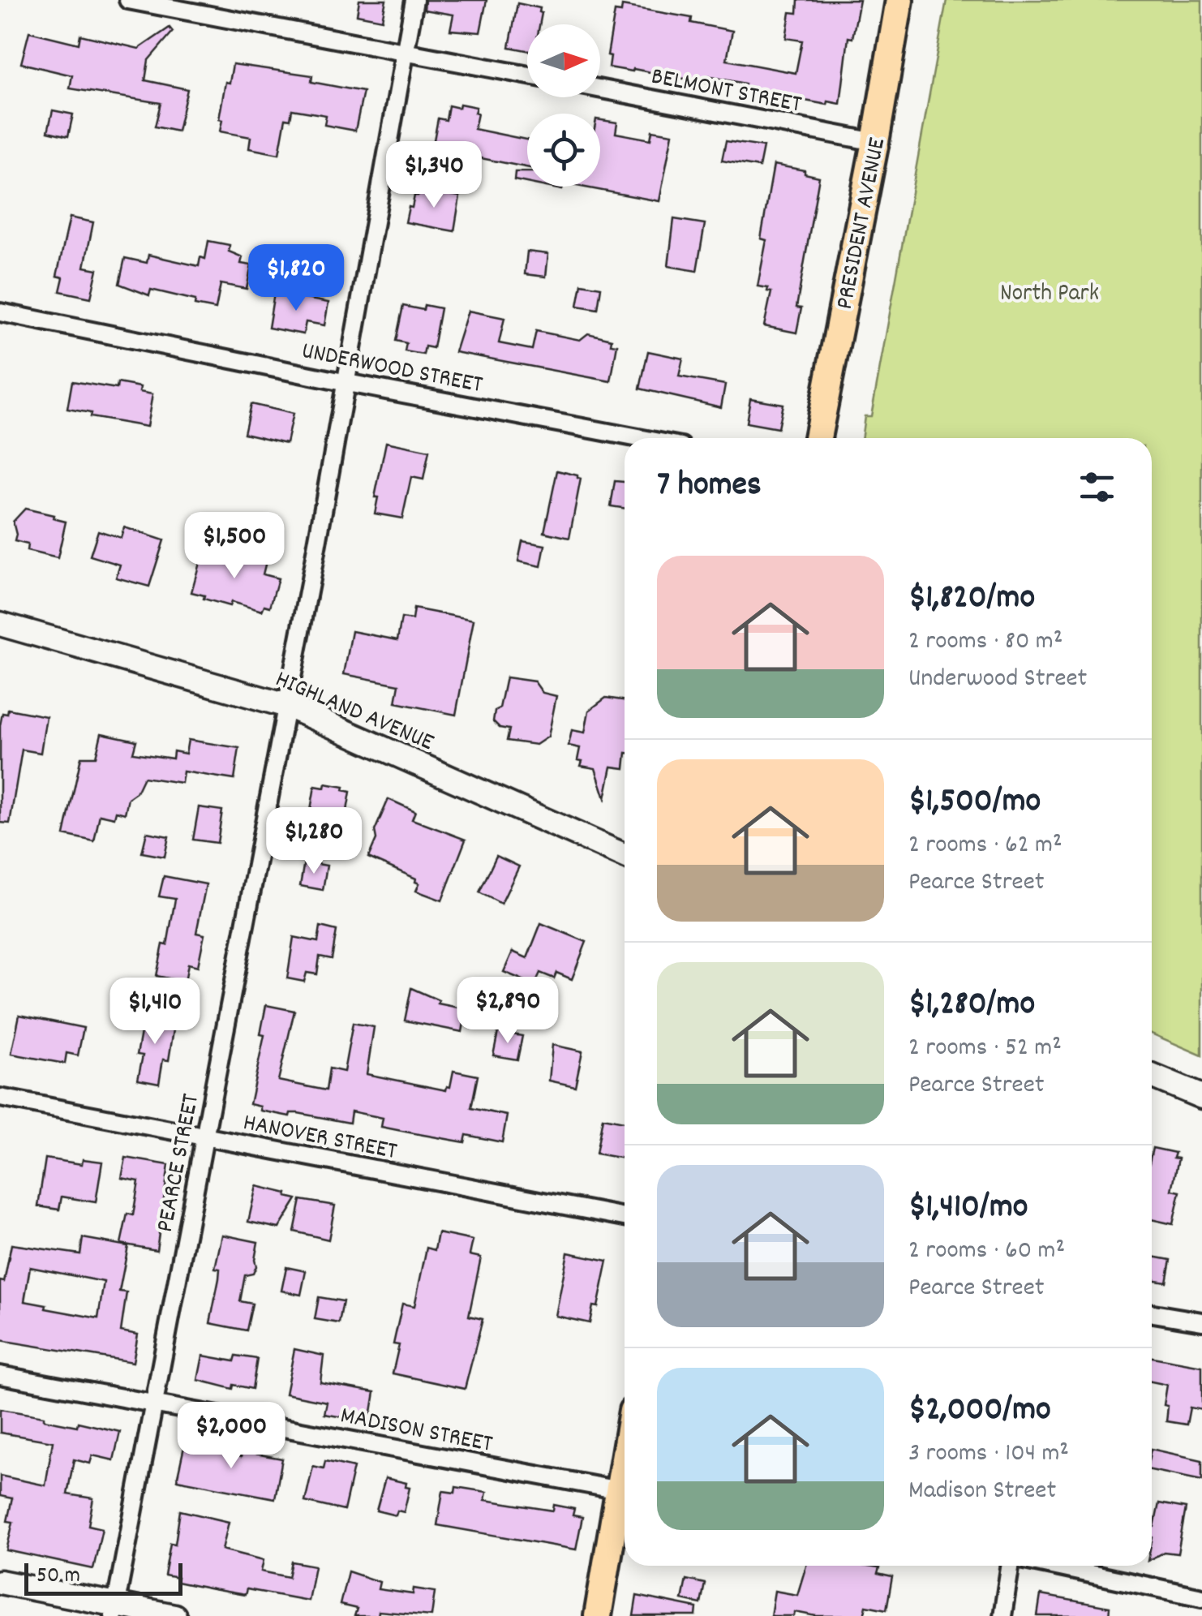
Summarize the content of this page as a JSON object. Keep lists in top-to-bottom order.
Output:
{
  "streets": {
    "main road": ["PRESIDENT AVENUE"],
    "street": [
      "BELMONT STREET",
      "UNDERWOOD STREET",
      "HIGHLAND AVENUE",
      "HANOVER STREET",
      "PEARCE STREET",
      "MADISON STREET"
    ]
  },
  "crossings": [
    ["BELMONT STREET", "PRESIDENT AVENUE"],
    ["UNDERWOOD STREET", "PEARCE STREET"],
    ["HIGHLAND AVENUE", "PEARCE STREET"],
    ["HANOVER STREET", "PEARCE STREET"],
    ["PEARCE STREET", "MADISON STREET"]
  ],
  "parks": ["North Park"],
  "scale_bar": "50 m",
  "north": "right",
  "page": {
    "price": [
      "$1,340",
      "$1,820",
      "$1,500",
      "$1,280",
      "$2,890",
      "$1,410",
      "$2,000"
    ],
    "heading": "7 homes",
    "list": [
      {
        "name": "$1,820/mo",
        "note": "2 rooms · 80 m² · Underwood Street"
      },
      {
        "name": "$1,500/mo",
        "note": "2 rooms · 62 m² · Pearce Street"
      },
      {
        "name": "$1,280/mo",
        "note": "2 rooms · 52 m² · Pearce Street"
      },
      {
        "name": "$1,410/mo",
        "note": "2 rooms · 60 m² · Pearce Street"
      },
      {
        "name": "$2,000/mo",
        "note": "3 rooms · 104 m² · Madison Street"
      }
    ],
    "scale": "50 m"
  }
}
